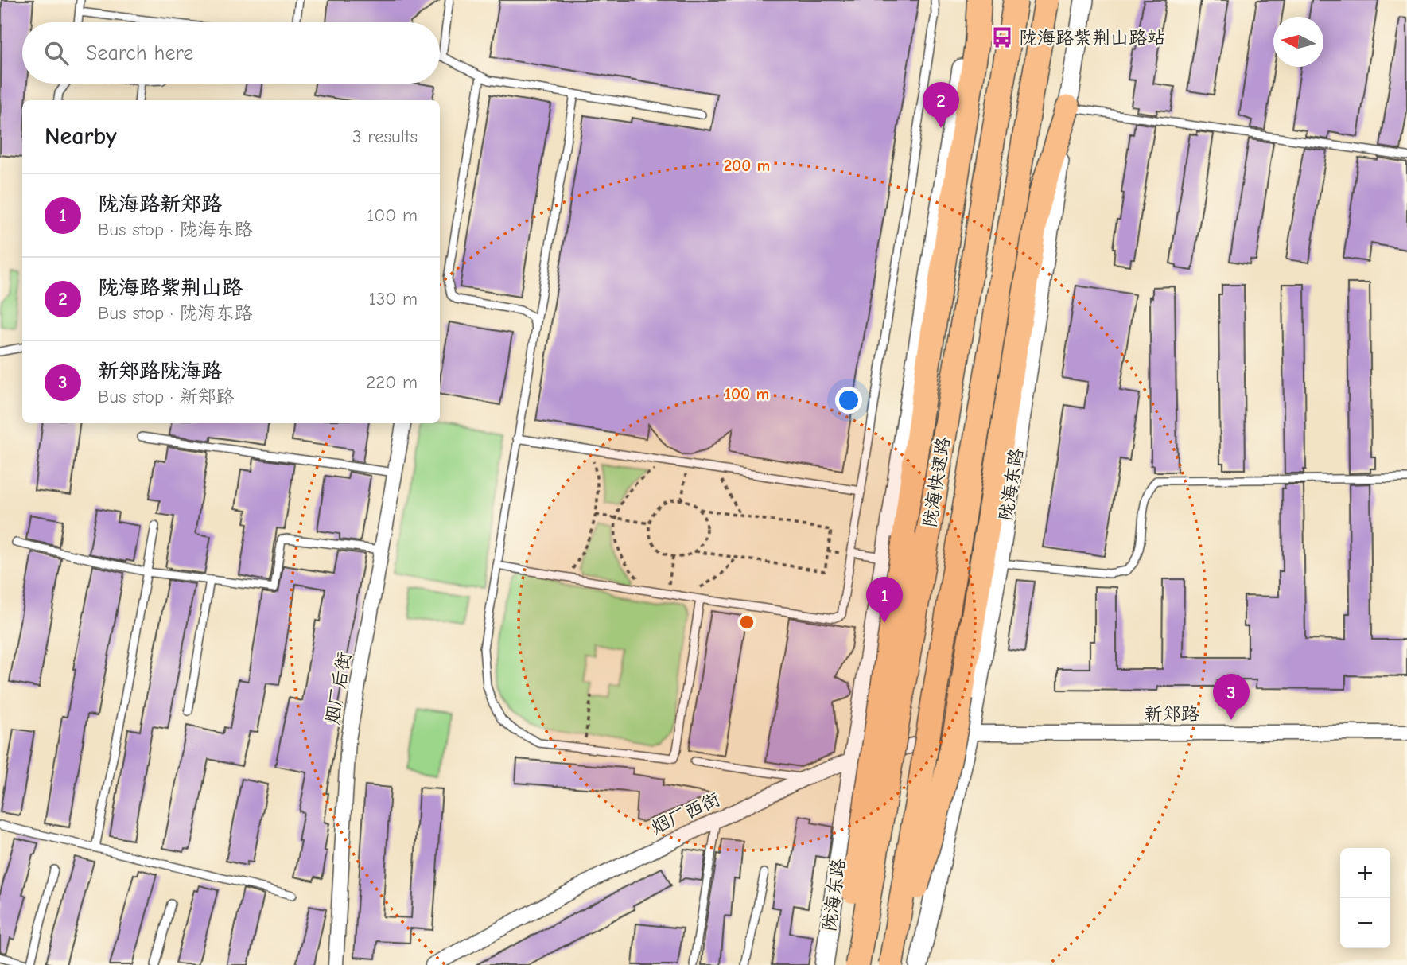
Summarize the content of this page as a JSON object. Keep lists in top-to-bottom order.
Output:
{
  "streets": {
    "highway": ["陇海快速路"],
    "street": [
      "陇海东路",
      "烟厂后街",
      "新郑路",
      "烟厂西街"
    ]
  },
  "crossings": [
    ["陇海东路", "新郑路"],
    ["陇海东路", "烟厂西街"],
    ["新郑路", "烟厂西街"]
  ],
  "places": {
    "bus stop": ["陇海路紫荆山路站"]
  },
  "north": "left",
  "page": {
    "search": "Search here",
    "pins": ["2", "1", "3"],
    "heading": ["Nearby", "3 results"],
    "list": [
      {
        "mark": "1",
        "name": "陇海路新郑路",
        "note": "Bus stop · 陇海东路",
        "value": "100 m"
      },
      {
        "mark": "2",
        "name": "陇海路紫荆山路",
        "note": "Bus stop · 陇海东路",
        "value": "130 m"
      },
      {
        "mark": "3",
        "name": "新郑路陇海路",
        "note": "Bus stop · 新郑路",
        "value": "220 m"
      }
    ],
    "map_buttons": ["+", "−"]
  },
  "rings": ["200 m", "100 m"]
}
